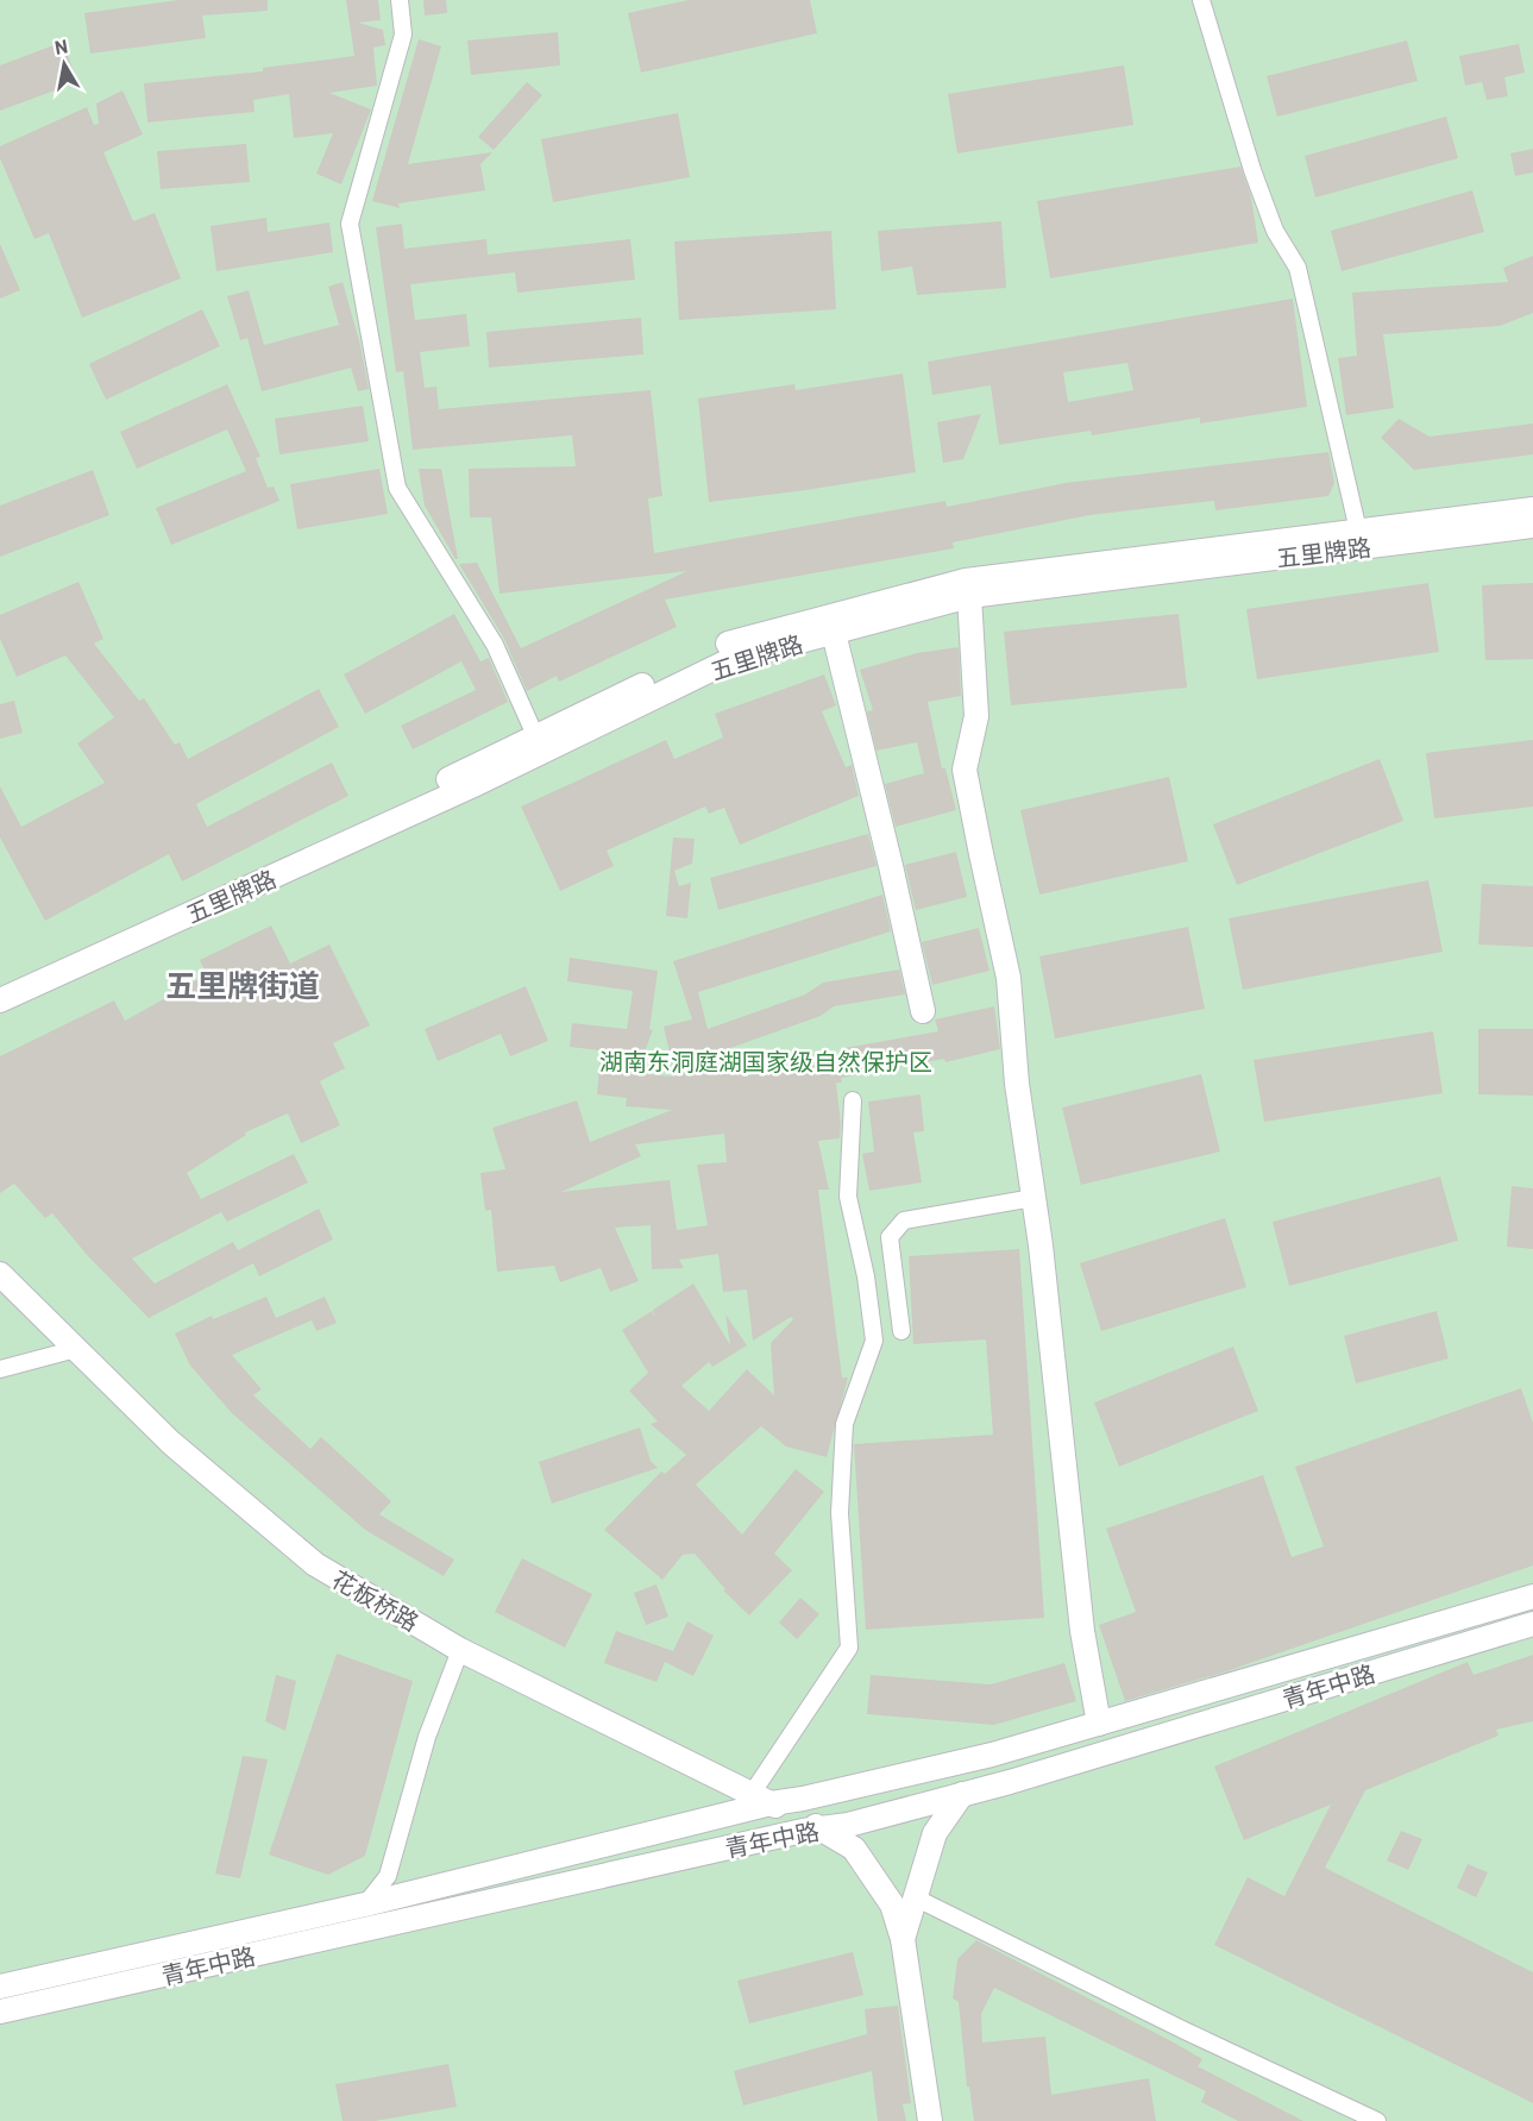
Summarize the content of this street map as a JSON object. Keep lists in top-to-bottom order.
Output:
{
  "streets": {
    "main road": ["五里牌路", "花板桥路", "青年中路"]
  },
  "crossings": [
    ["花板桥路", "青年中路"]
  ],
  "districts": ["五里牌街道"],
  "parks": ["湖南东洞庭湖国家级自然保护区"],
  "north": "top"
}
